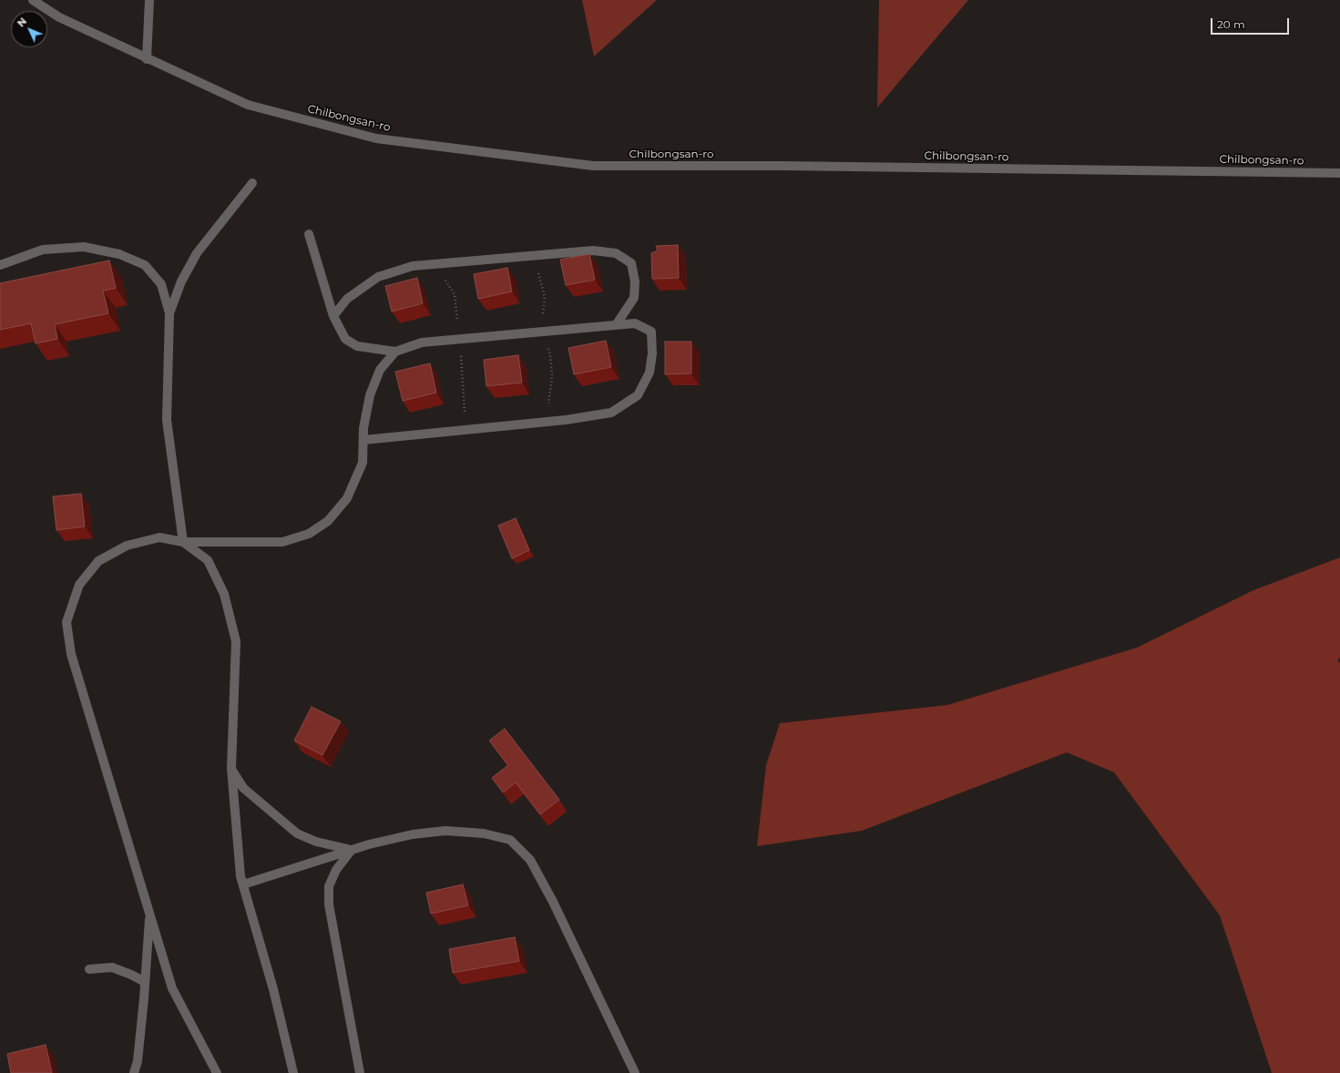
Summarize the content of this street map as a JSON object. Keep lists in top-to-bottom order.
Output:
{
  "streets": {
    "street": ["Chilbongsan-ro"]
  },
  "scale_bar": "20 m",
  "north": "top left"
}
